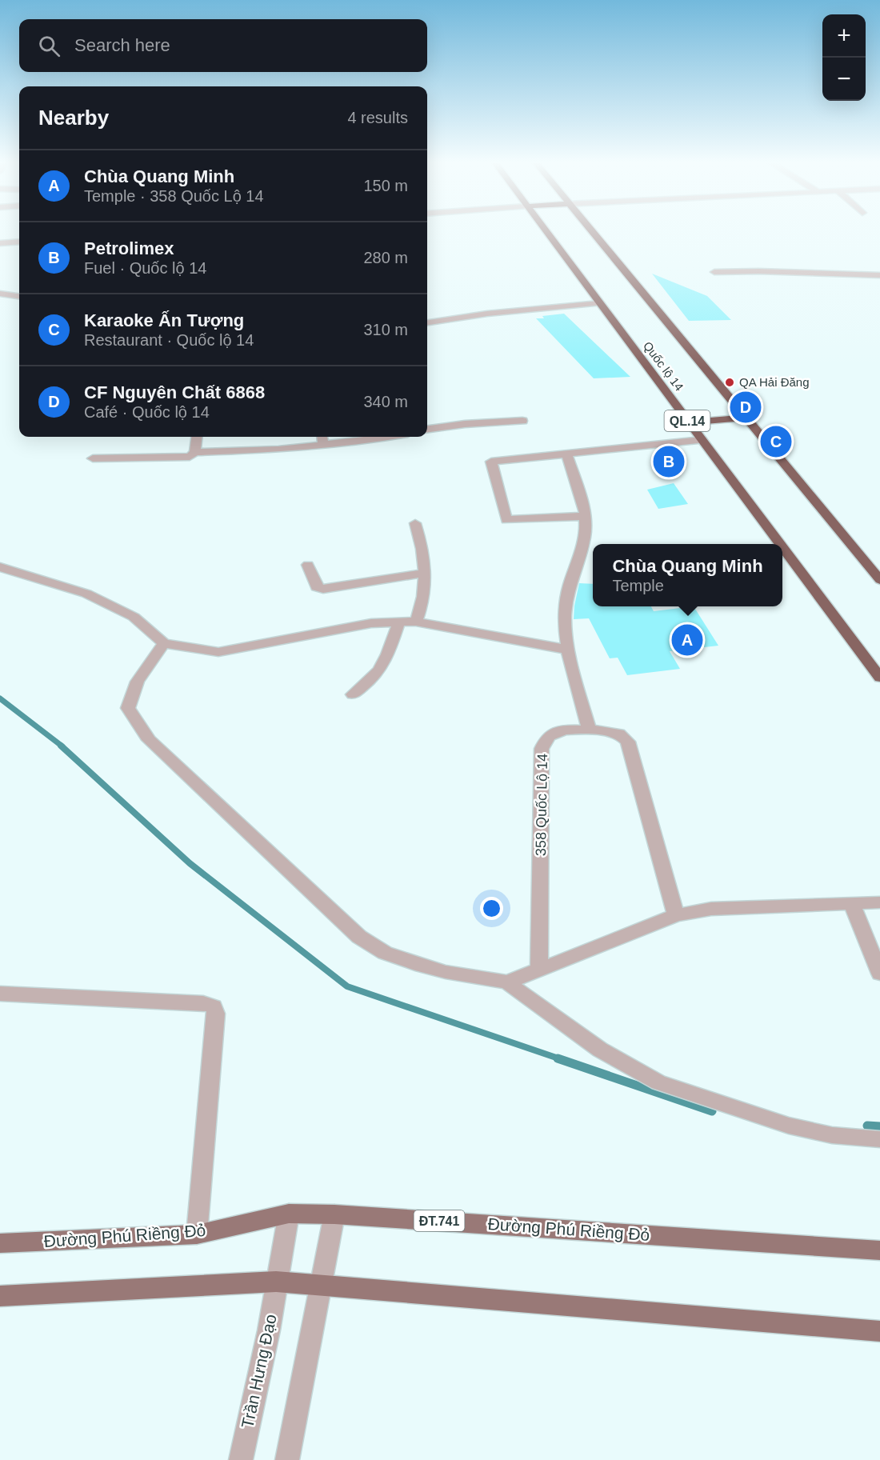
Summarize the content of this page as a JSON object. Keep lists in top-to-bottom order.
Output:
{
  "streets": {
    "highway": ["Quốc lộ 14", "QL.14"],
    "main road": ["ĐT.741", "Đường Phú Riềng Đỏ"],
    "street": ["358 Quốc Lộ 14", "Trần Hưng Đạo"]
  },
  "crossings": [
    ["Đường Phú Riềng Đỏ", "Trần Hưng Đạo"]
  ],
  "places": ["QA Hải Đăng"],
  "page": {
    "map_buttons": ["+", "−"],
    "search": "Search here",
    "heading": ["Nearby", "4 results"],
    "list": [
      {
        "mark": "A",
        "name": "Chùa Quang Minh",
        "note": "Temple · 358 Quốc Lộ 14",
        "value": "150 m"
      },
      {
        "mark": "B",
        "name": "Petrolimex",
        "note": "Fuel · Quốc lộ 14",
        "value": "280 m"
      },
      {
        "mark": "C",
        "name": "Karaoke Ấn Tượng",
        "note": "Restaurant · Quốc lộ 14",
        "value": "310 m"
      },
      {
        "mark": "D",
        "name": "CF Nguyên Chất 6868",
        "note": "Café · Quốc lộ 14",
        "value": "340 m"
      }
    ],
    "pins": [
      "D",
      "C",
      "B",
      "A"
    ],
    "popup": ["Chùa Quang Minh", "Temple"]
  }
}
